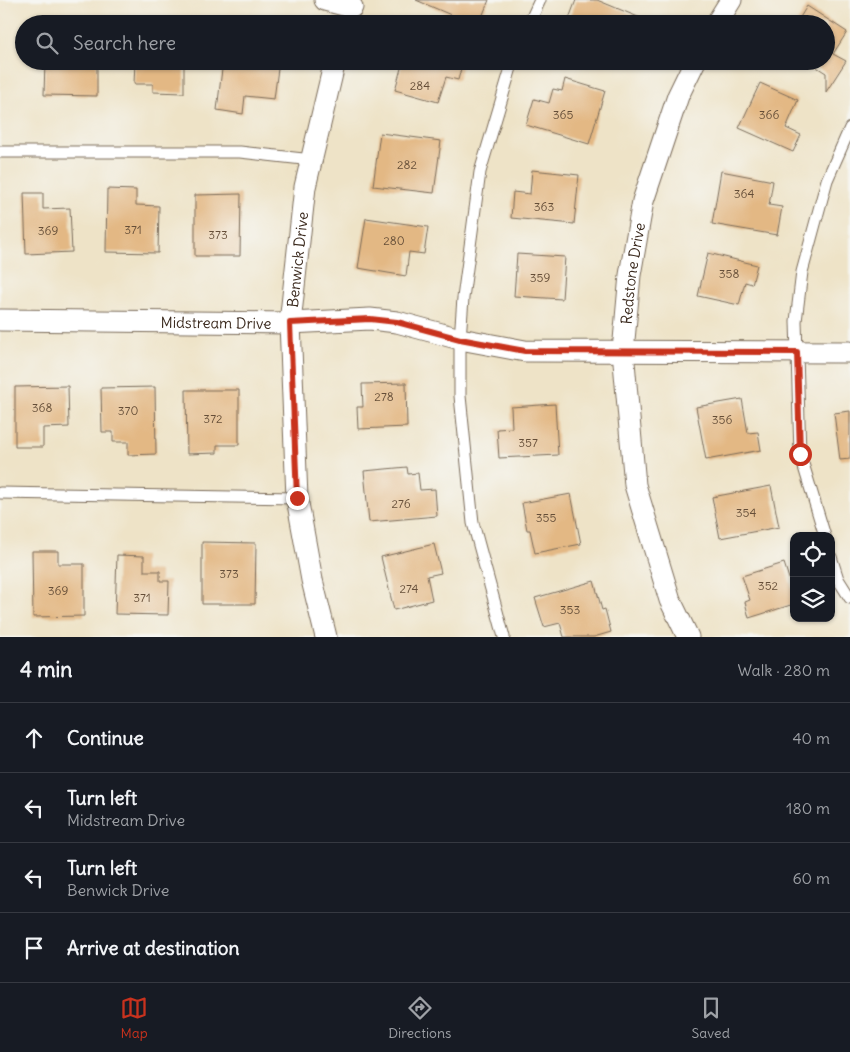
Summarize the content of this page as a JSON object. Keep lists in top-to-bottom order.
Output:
{
  "streets": {
    "street": ["Benwick Drive", "Redstone Drive", "Midstream Drive"]
  },
  "crossings": [
    ["Benwick Drive", "Midstream Drive"],
    ["Redstone Drive", "Midstream Drive"]
  ],
  "house_numbers": [
    "284",
    "365",
    "366",
    "282",
    "364",
    "363",
    "371",
    "369",
    "373",
    "280",
    "358",
    "359",
    "278",
    "368",
    "370",
    "372",
    "356",
    "357",
    "276",
    "354",
    "355",
    "373",
    "352",
    "274",
    "369",
    "371",
    "353"
  ],
  "page": {
    "search": "Search here",
    "heading": ["4 min", "Walk · 280 m"],
    "list": [
      ["Continue", "40 m"],
      ["Turn left", "Midstream Drive", "180 m"],
      ["Turn left", "Benwick Drive", "60 m"],
      "Arrive at destination"
    ],
    "nav": ["Map", "Directions", "Saved"]
  }
}
